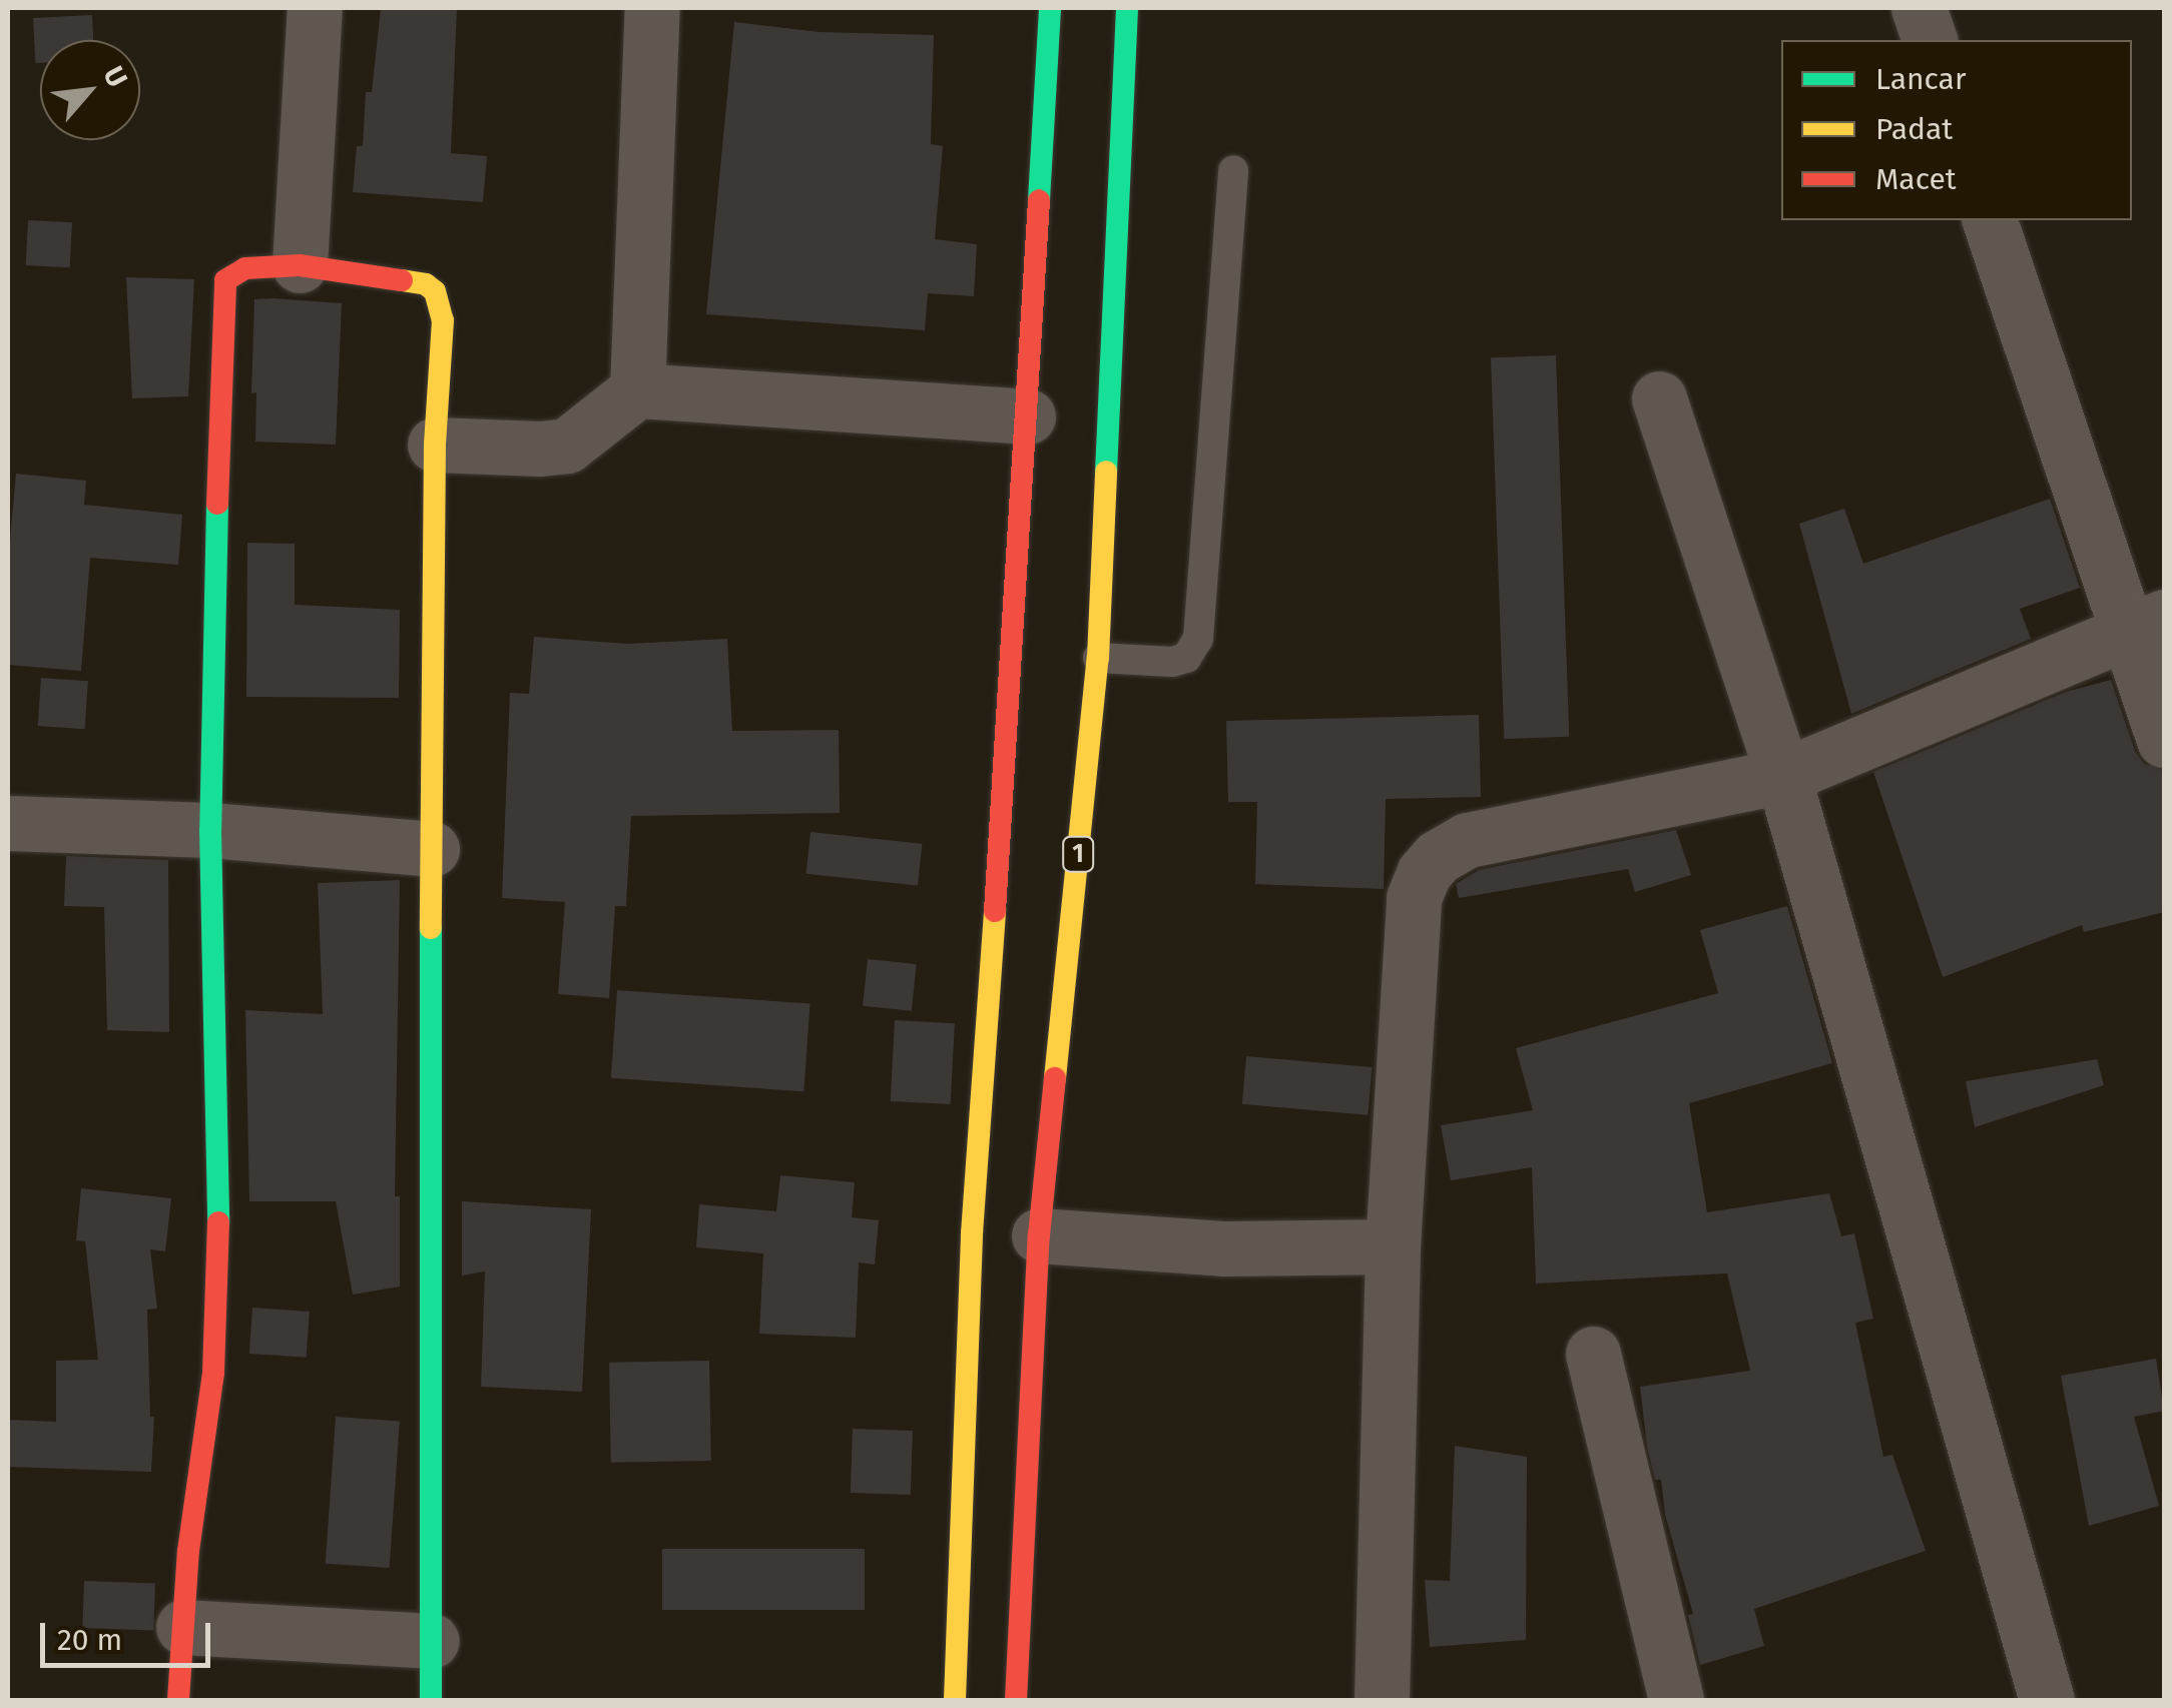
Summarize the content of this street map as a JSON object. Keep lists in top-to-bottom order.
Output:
{
  "streets": {
    "main road": ["1"]
  },
  "legend": ["Lancar", "Padat", "Macet"],
  "scale_bar": "20 m",
  "north": "top right"
}
